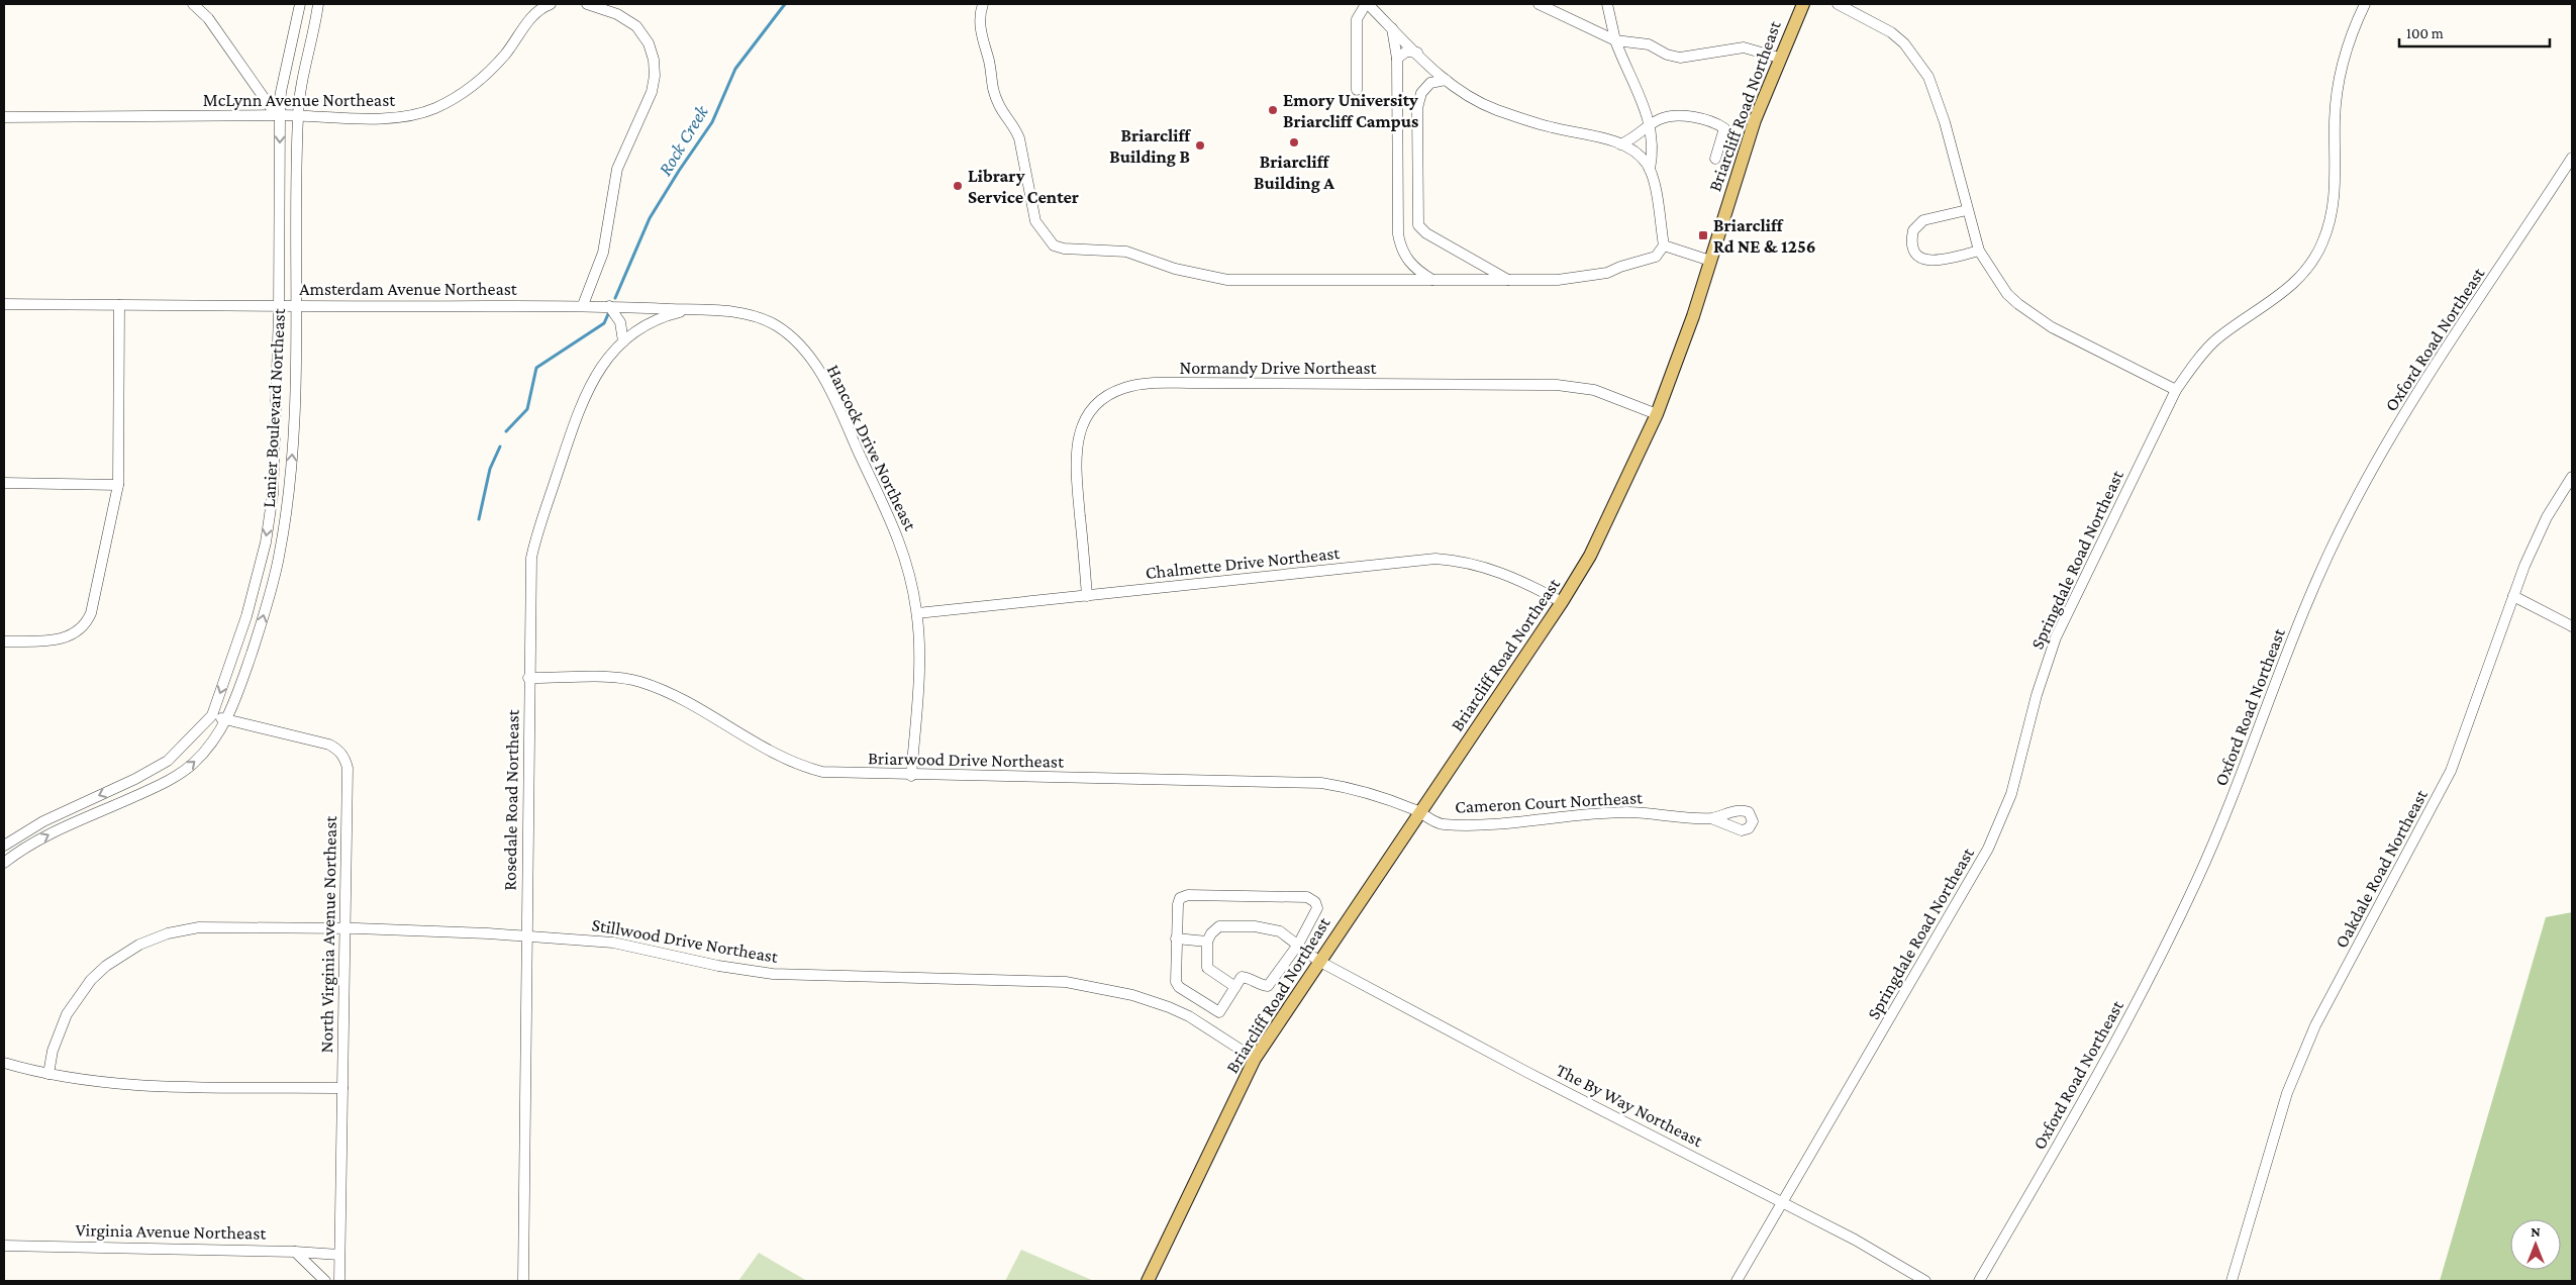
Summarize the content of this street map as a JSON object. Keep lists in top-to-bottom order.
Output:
{
  "streets": {
    "main road": ["Briarcliff Road Northeast"],
    "street": [
      "McLynn Avenue Northeast",
      "Amsterdam Avenue Northeast",
      "Oxford Road Northeast",
      "Normandy Drive Northeast",
      "Lanier Boulevard Northeast",
      "Hancock Drive Northeast",
      "Springdale Road Northeast",
      "Chalmette Drive Northeast",
      "Briarwood Drive Northeast",
      "Rosedale Road Northeast",
      "Cameron Court Northeast",
      "Oakdale Road Northeast",
      "North Virginia Avenue Northeast",
      "Stillwood Drive Northeast",
      "The By Way Northeast",
      "Virginia Avenue Northeast"
    ]
  },
  "crossings": [
    ["McLynn Avenue Northeast", "Lanier Boulevard Northeast"],
    ["Briarcliff Road Northeast", "Normandy Drive Northeast"],
    ["Briarcliff Road Northeast", "Chalmette Drive Northeast"],
    ["Briarcliff Road Northeast", "Briarwood Drive Northeast"],
    ["Briarcliff Road Northeast", "Cameron Court Northeast"],
    ["Briarcliff Road Northeast", "Stillwood Drive Northeast"],
    ["Briarcliff Road Northeast", "The By Way Northeast"],
    ["Amsterdam Avenue Northeast", "Lanier Boulevard Northeast"],
    ["Amsterdam Avenue Northeast", "Hancock Drive Northeast"],
    ["Amsterdam Avenue Northeast", "Rosedale Road Northeast"],
    ["Normandy Drive Northeast", "Chalmette Drive Northeast"],
    ["Lanier Boulevard Northeast", "North Virginia Avenue Northeast"],
    ["Hancock Drive Northeast", "Chalmette Drive Northeast"],
    ["Hancock Drive Northeast", "Briarwood Drive Northeast"],
    ["Hancock Drive Northeast", "Rosedale Road Northeast"],
    ["Springdale Road Northeast", "The By Way Northeast"],
    ["Briarwood Drive Northeast", "Rosedale Road Northeast"],
    ["Briarwood Drive Northeast", "Cameron Court Northeast"],
    ["Rosedale Road Northeast", "Stillwood Drive Northeast"],
    ["North Virginia Avenue Northeast", "Stillwood Drive Northeast"]
  ],
  "water": ["Rock Creek"],
  "places": {
    "other": [
      "Emory University Briarcliff Campus",
      "Briarcliff Building A",
      "Briarcliff Building B",
      "Library Service Center"
    ],
    "transit": ["Briarcliff Rd NE & 1256"]
  },
  "scale_bar": "100 m",
  "north": "top"
}
